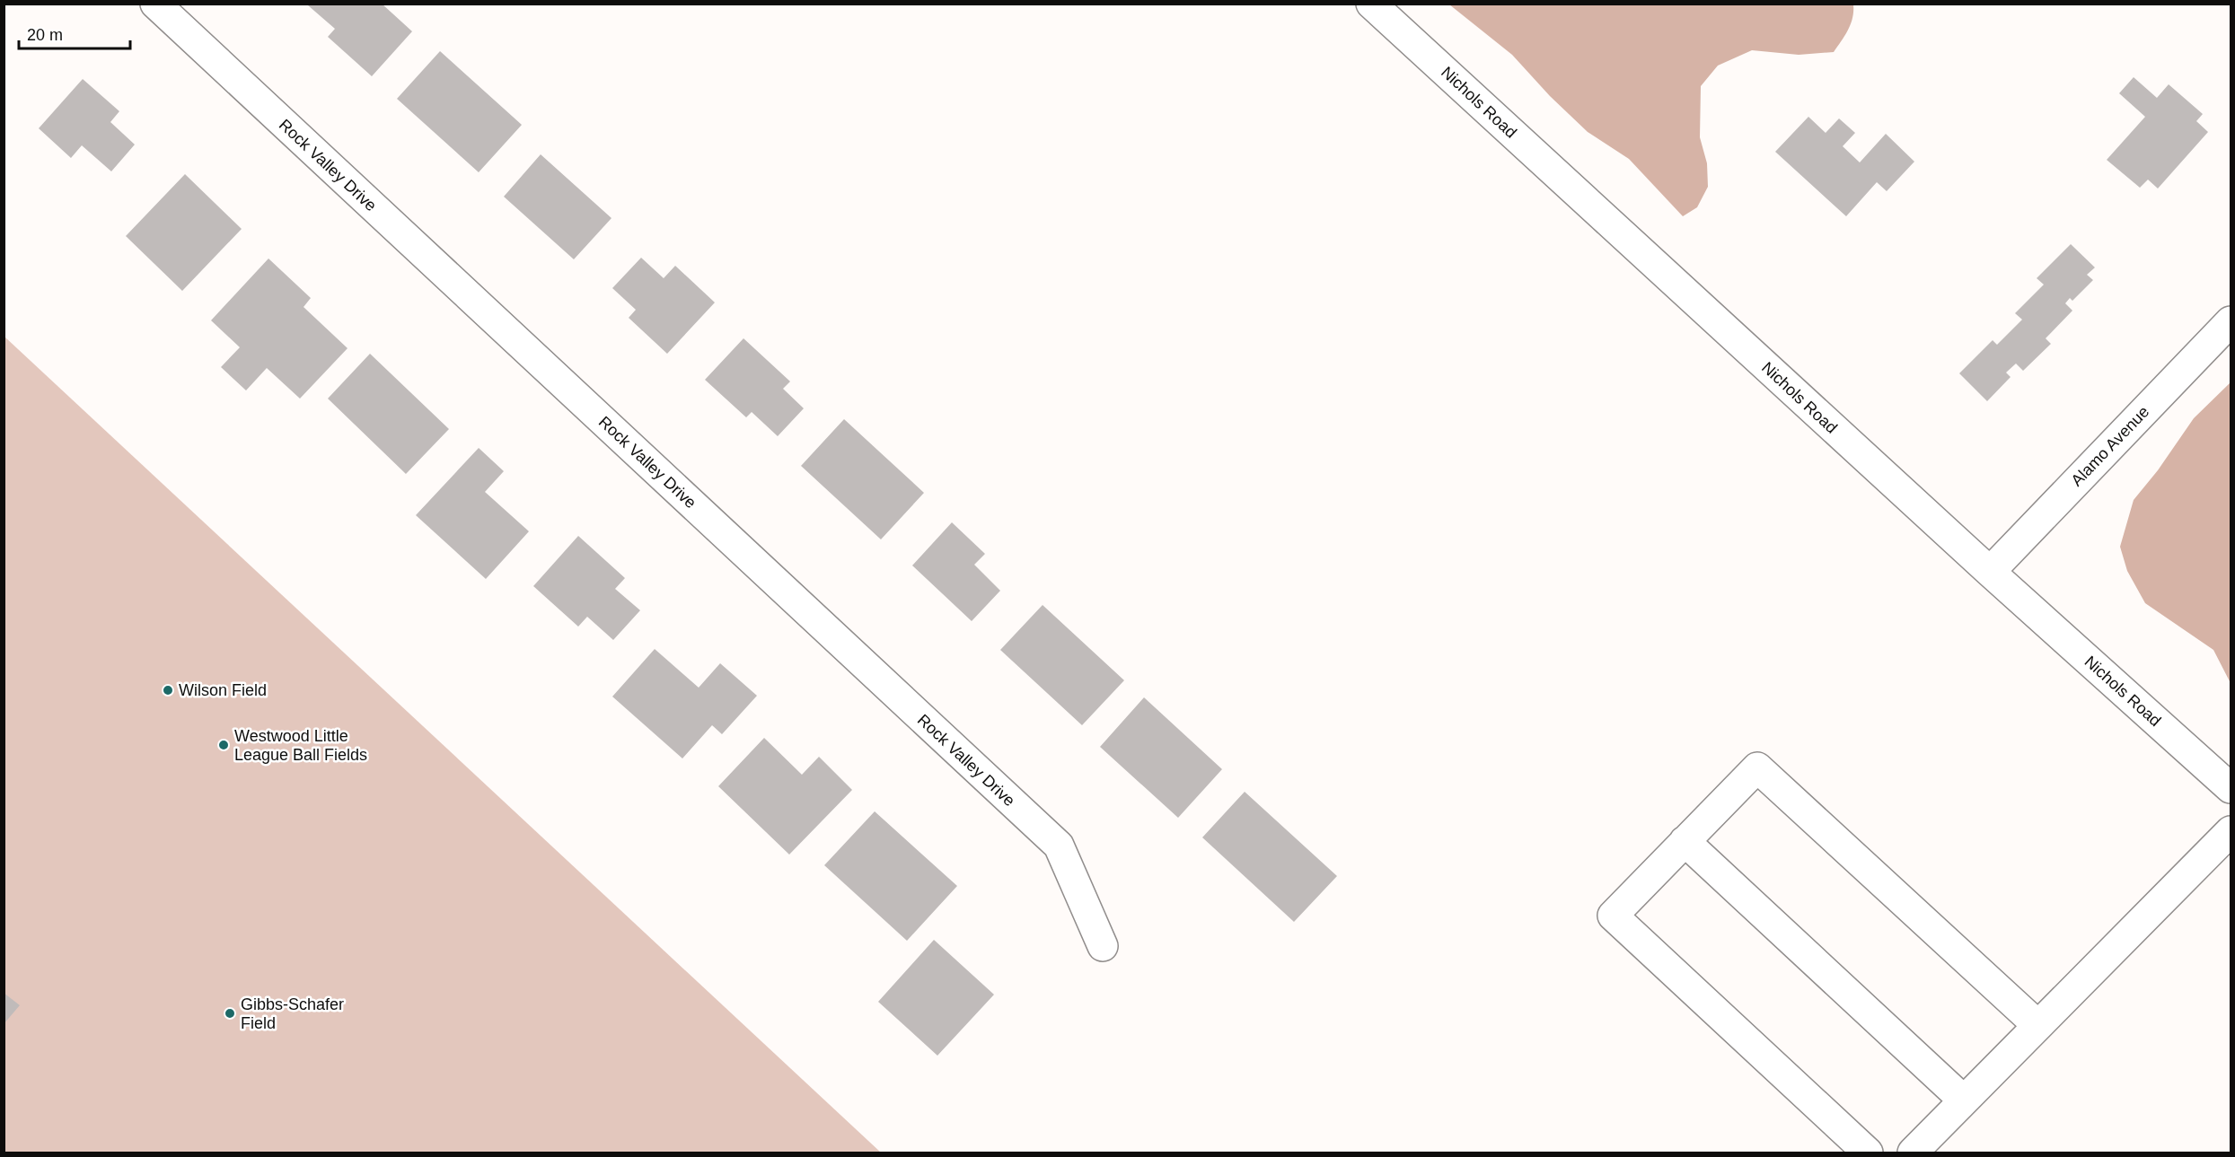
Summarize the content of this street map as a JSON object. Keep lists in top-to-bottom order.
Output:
{
  "streets": {
    "street": ["Nichols Road", "Rock Valley Drive", "Alamo Avenue"]
  },
  "crossings": [
    ["Nichols Road", "Alamo Avenue"]
  ],
  "places": ["Wilson Field", "Westwood Little League Ball Fields", "Gibbs-Schafer Field"],
  "scale_bar": "20 m"
}
